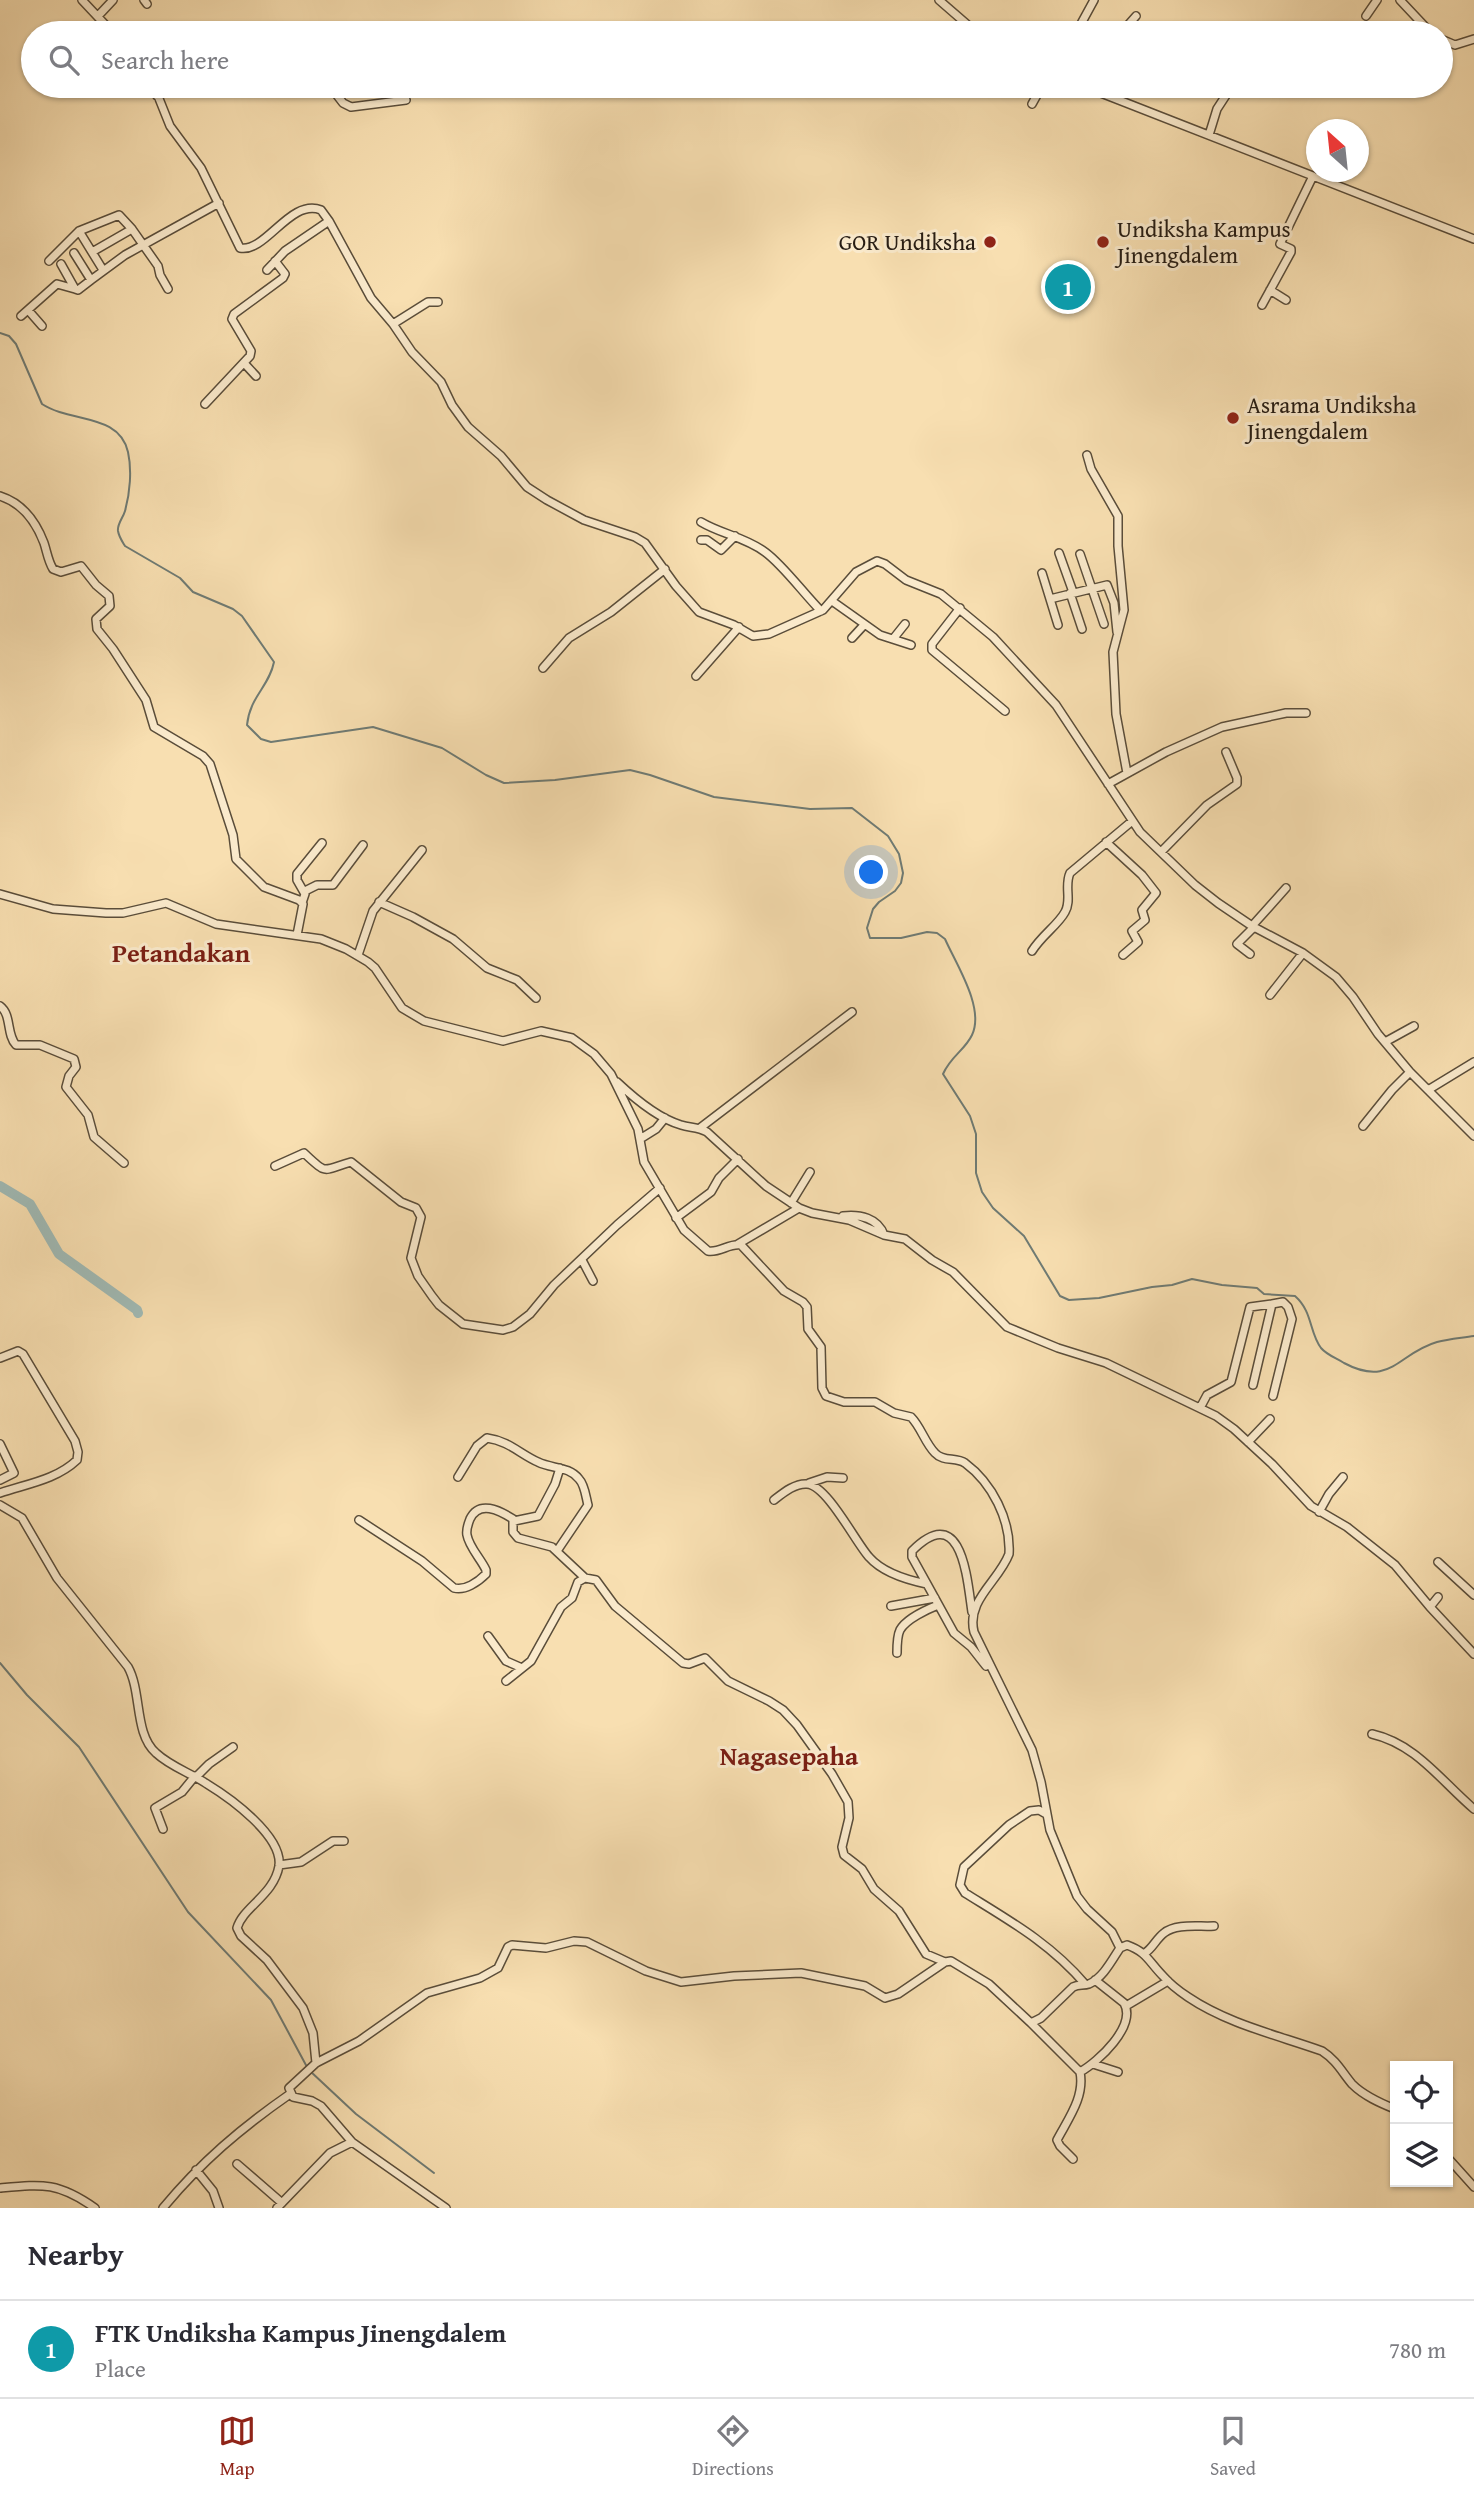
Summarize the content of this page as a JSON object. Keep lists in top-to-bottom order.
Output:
{
  "districts": ["Petandakan", "Nagasepaha"],
  "places": ["GOR Undiksha", "Undiksha Kampus Jinengdalem", "Asrama Undiksha Jinengdalem"],
  "north": "top left",
  "page": {
    "search": "Search here",
    "pins": "1",
    "heading": "Nearby",
    "list": [
      {
        "mark": "1",
        "name": "FTK Undiksha Kampus Jinengdalem",
        "note": "Place",
        "value": "780 m"
      }
    ],
    "nav": ["Map", "Directions", "Saved"]
  }
}
